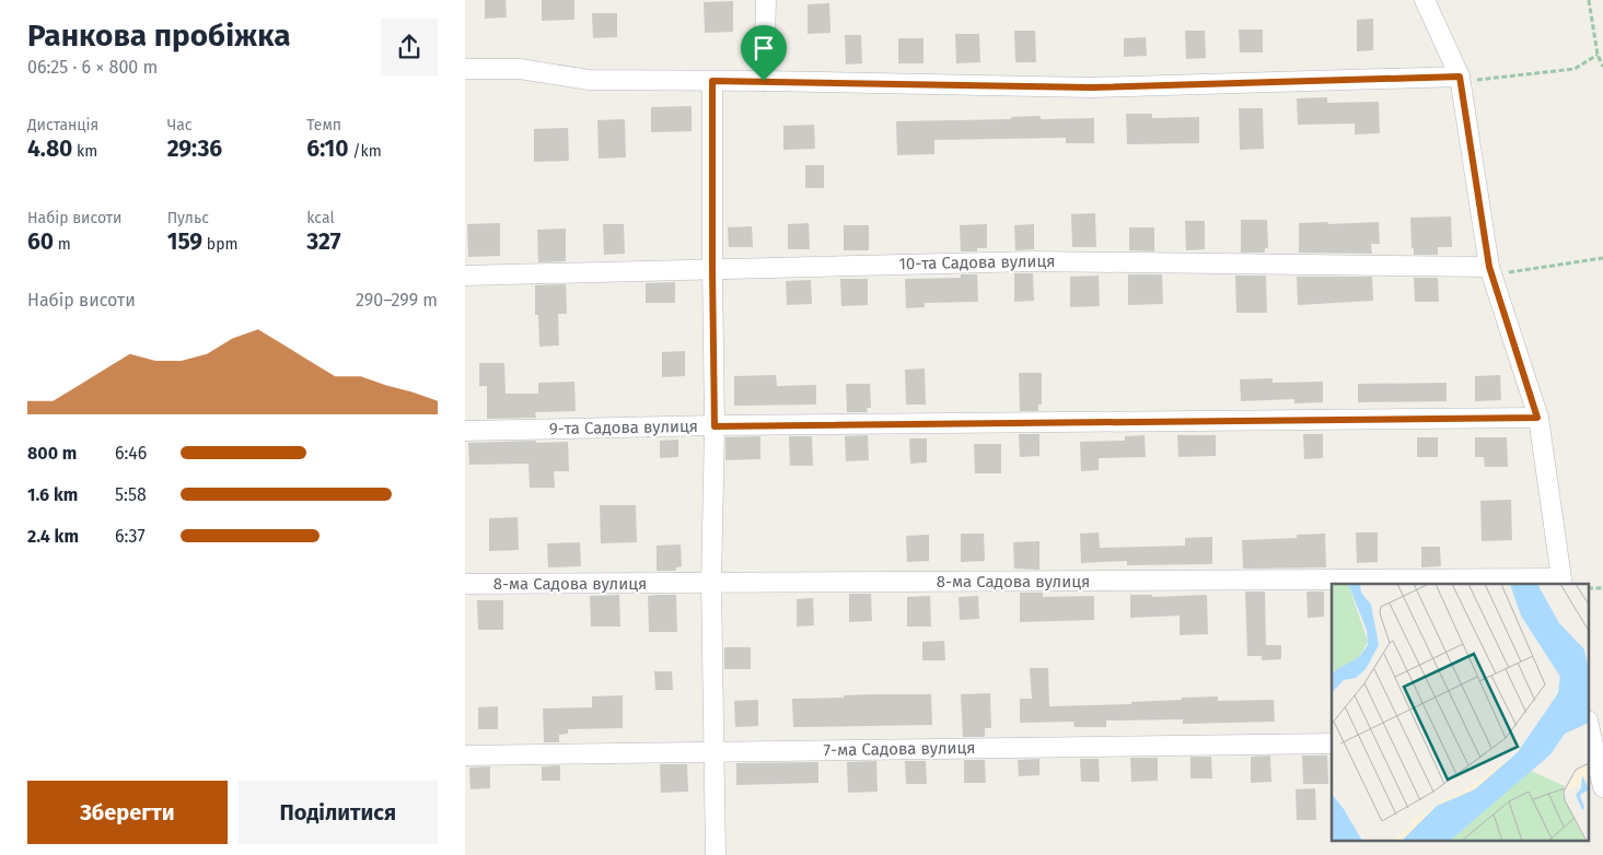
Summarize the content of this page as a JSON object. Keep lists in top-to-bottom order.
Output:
{
  "streets": {
    "street": [
      "10-та Садова вулиця",
      "9-та Садова вулиця",
      "8-ма Садова вулиця",
      "7-ма Садова вулиця"
    ]
  },
  "page": {
    "heading": ["Ранкова пробіжка", "06:25 · 6 × 800 m"],
    "stats": [
      ["Дистанція", "4.80 km"],
      ["Час", "29:36"],
      ["Темп", "6:10 /km"],
      ["Набір висоти", "60 m"],
      ["Пульс", "159 bpm"],
      ["kcal", "327"]
    ],
    "chart": ["Набір висоти", "290–299 m"],
    "list": [
      {
        "name": "800 m",
        "note": "6:46"
      },
      {
        "name": "1.6 km",
        "note": "5:58"
      },
      {
        "name": "2.4 km",
        "note": "6:37"
      }
    ],
    "buttons": ["Зберегти", "Поділитися"]
  }
}
